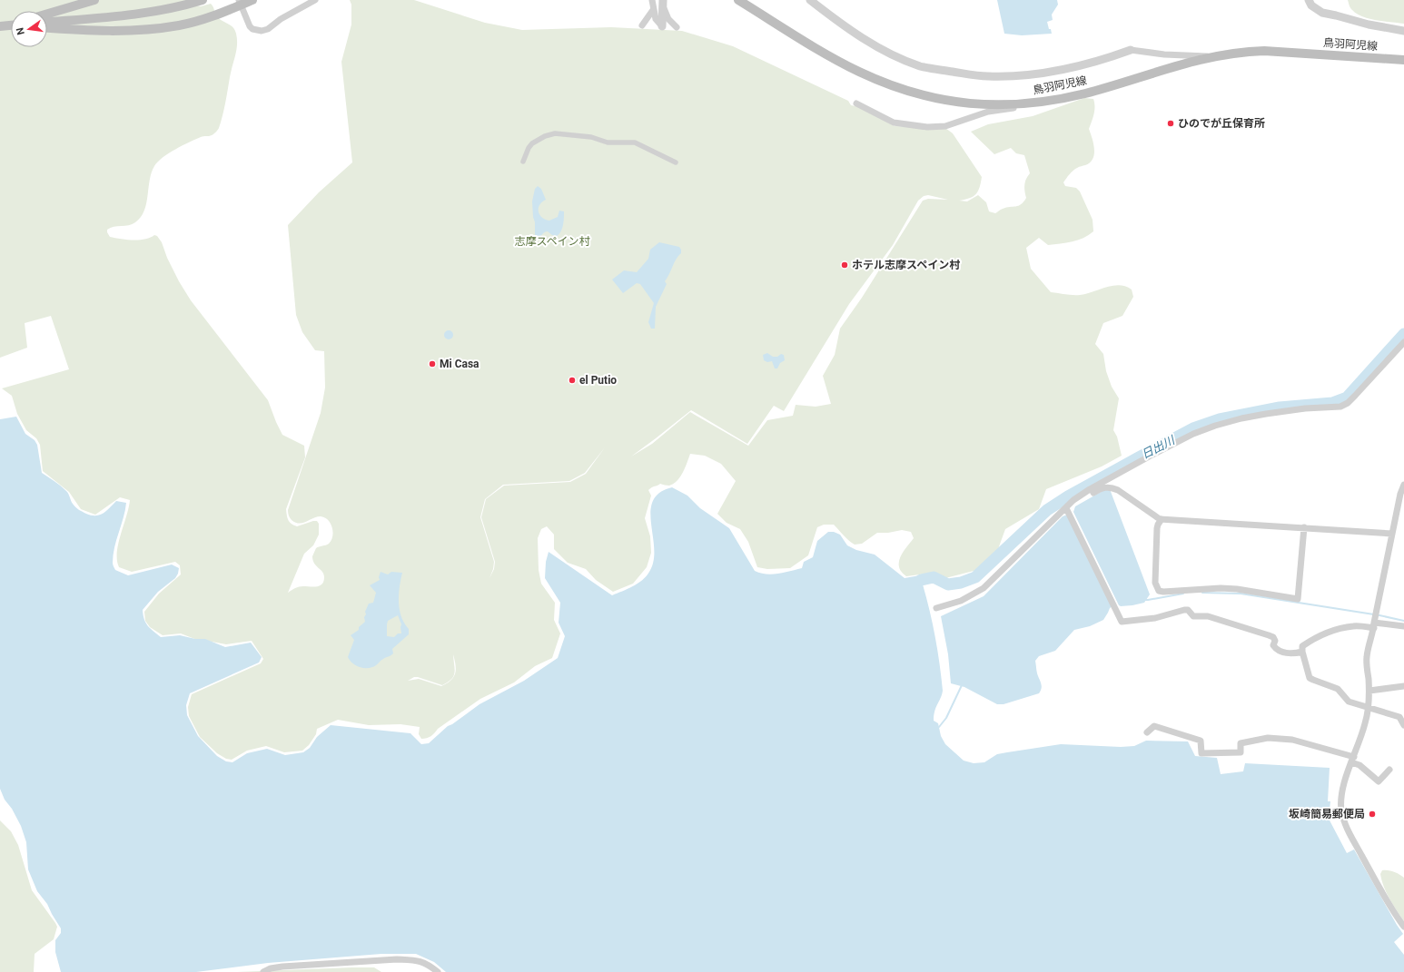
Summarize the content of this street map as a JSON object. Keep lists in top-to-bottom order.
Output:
{
  "streets": {
    "main road": ["鳥羽阿児線"]
  },
  "water": ["日出川"],
  "parks": ["志摩スペイン村"],
  "places": [
    "ひのでが丘保育所",
    "ホテル志摩スペイン村",
    "Mi Casa",
    "el Putio",
    "坂崎簡易郵便局"
  ],
  "north": "left"
}
